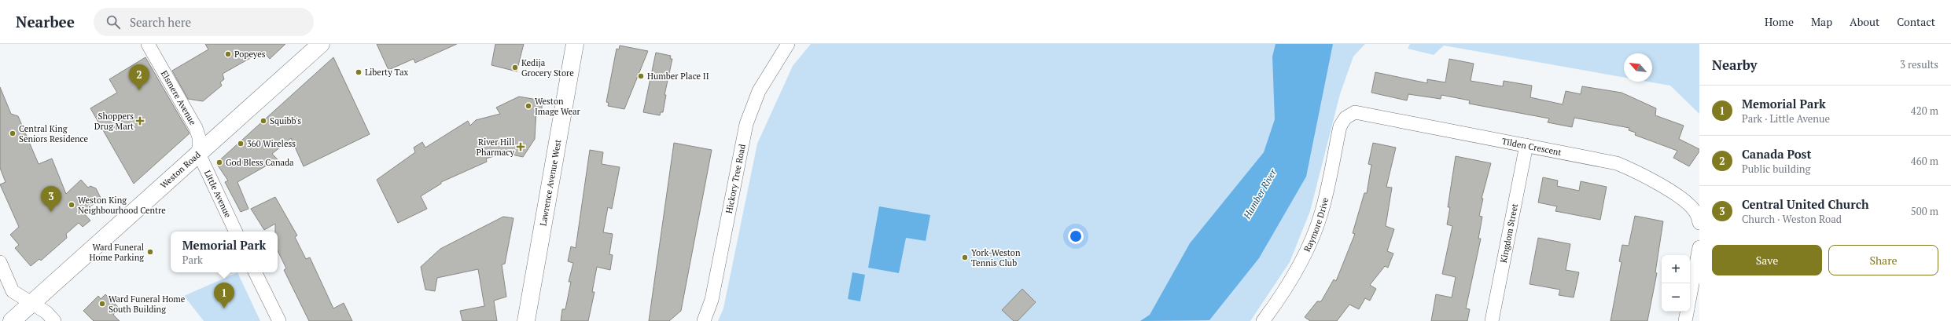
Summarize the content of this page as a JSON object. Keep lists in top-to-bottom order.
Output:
{
  "streets": {
    "main road": ["Weston Road", "Lawrence Avenue West"],
    "street": [
      "Elsmere Avenue",
      "Tilden Crescent",
      "Hickory Tree Road",
      "Little Avenue",
      "Raymore Drive",
      "Kingdom Street"
    ]
  },
  "crossings": [
    ["Elsmere Avenue", "Weston Road"],
    ["Elsmere Avenue", "Little Avenue"],
    ["Tilden Crescent", "Raymore Drive"],
    ["Tilden Crescent", "Kingdom Street"],
    ["Weston Road", "Little Avenue"]
  ],
  "water": ["Humber River"],
  "places": {
    "other": [
      "Popeyes",
      "Kedija Grocery Store",
      "Liberty Tax",
      "Humber Place II",
      "Weston Image Wear",
      "Squibb's",
      "Central King Seniors Residence",
      "360 Wireless",
      "God Bless Canada",
      "Weston King Neighbourhood Centre",
      "Ward Funeral Home Parking",
      "York-Weston Tennis Club",
      "Ward Funeral Home South Building"
    ],
    "health": ["Shoppers Drug Mart", "River Hill Pharmacy"]
  },
  "north": "top left",
  "page": {
    "header": "Nearbee",
    "search": "Search here",
    "nav": [
      "Home",
      "Map",
      "About",
      "Contact"
    ],
    "heading": ["Nearby", "3 results"],
    "pins": ["2", "3", "1"],
    "list": [
      {
        "mark": "1",
        "name": "Memorial Park",
        "note": "Park · Little Avenue",
        "value": "420 m"
      },
      {
        "mark": "2",
        "name": "Canada Post",
        "note": "Public building",
        "value": "460 m"
      },
      {
        "mark": "3",
        "name": "Central United Church",
        "note": "Church · Weston Road",
        "value": "500 m"
      }
    ],
    "popup": ["Memorial Park", "Park"],
    "buttons": ["Save", "Share"],
    "map_buttons": ["+", "−"]
  }
}
